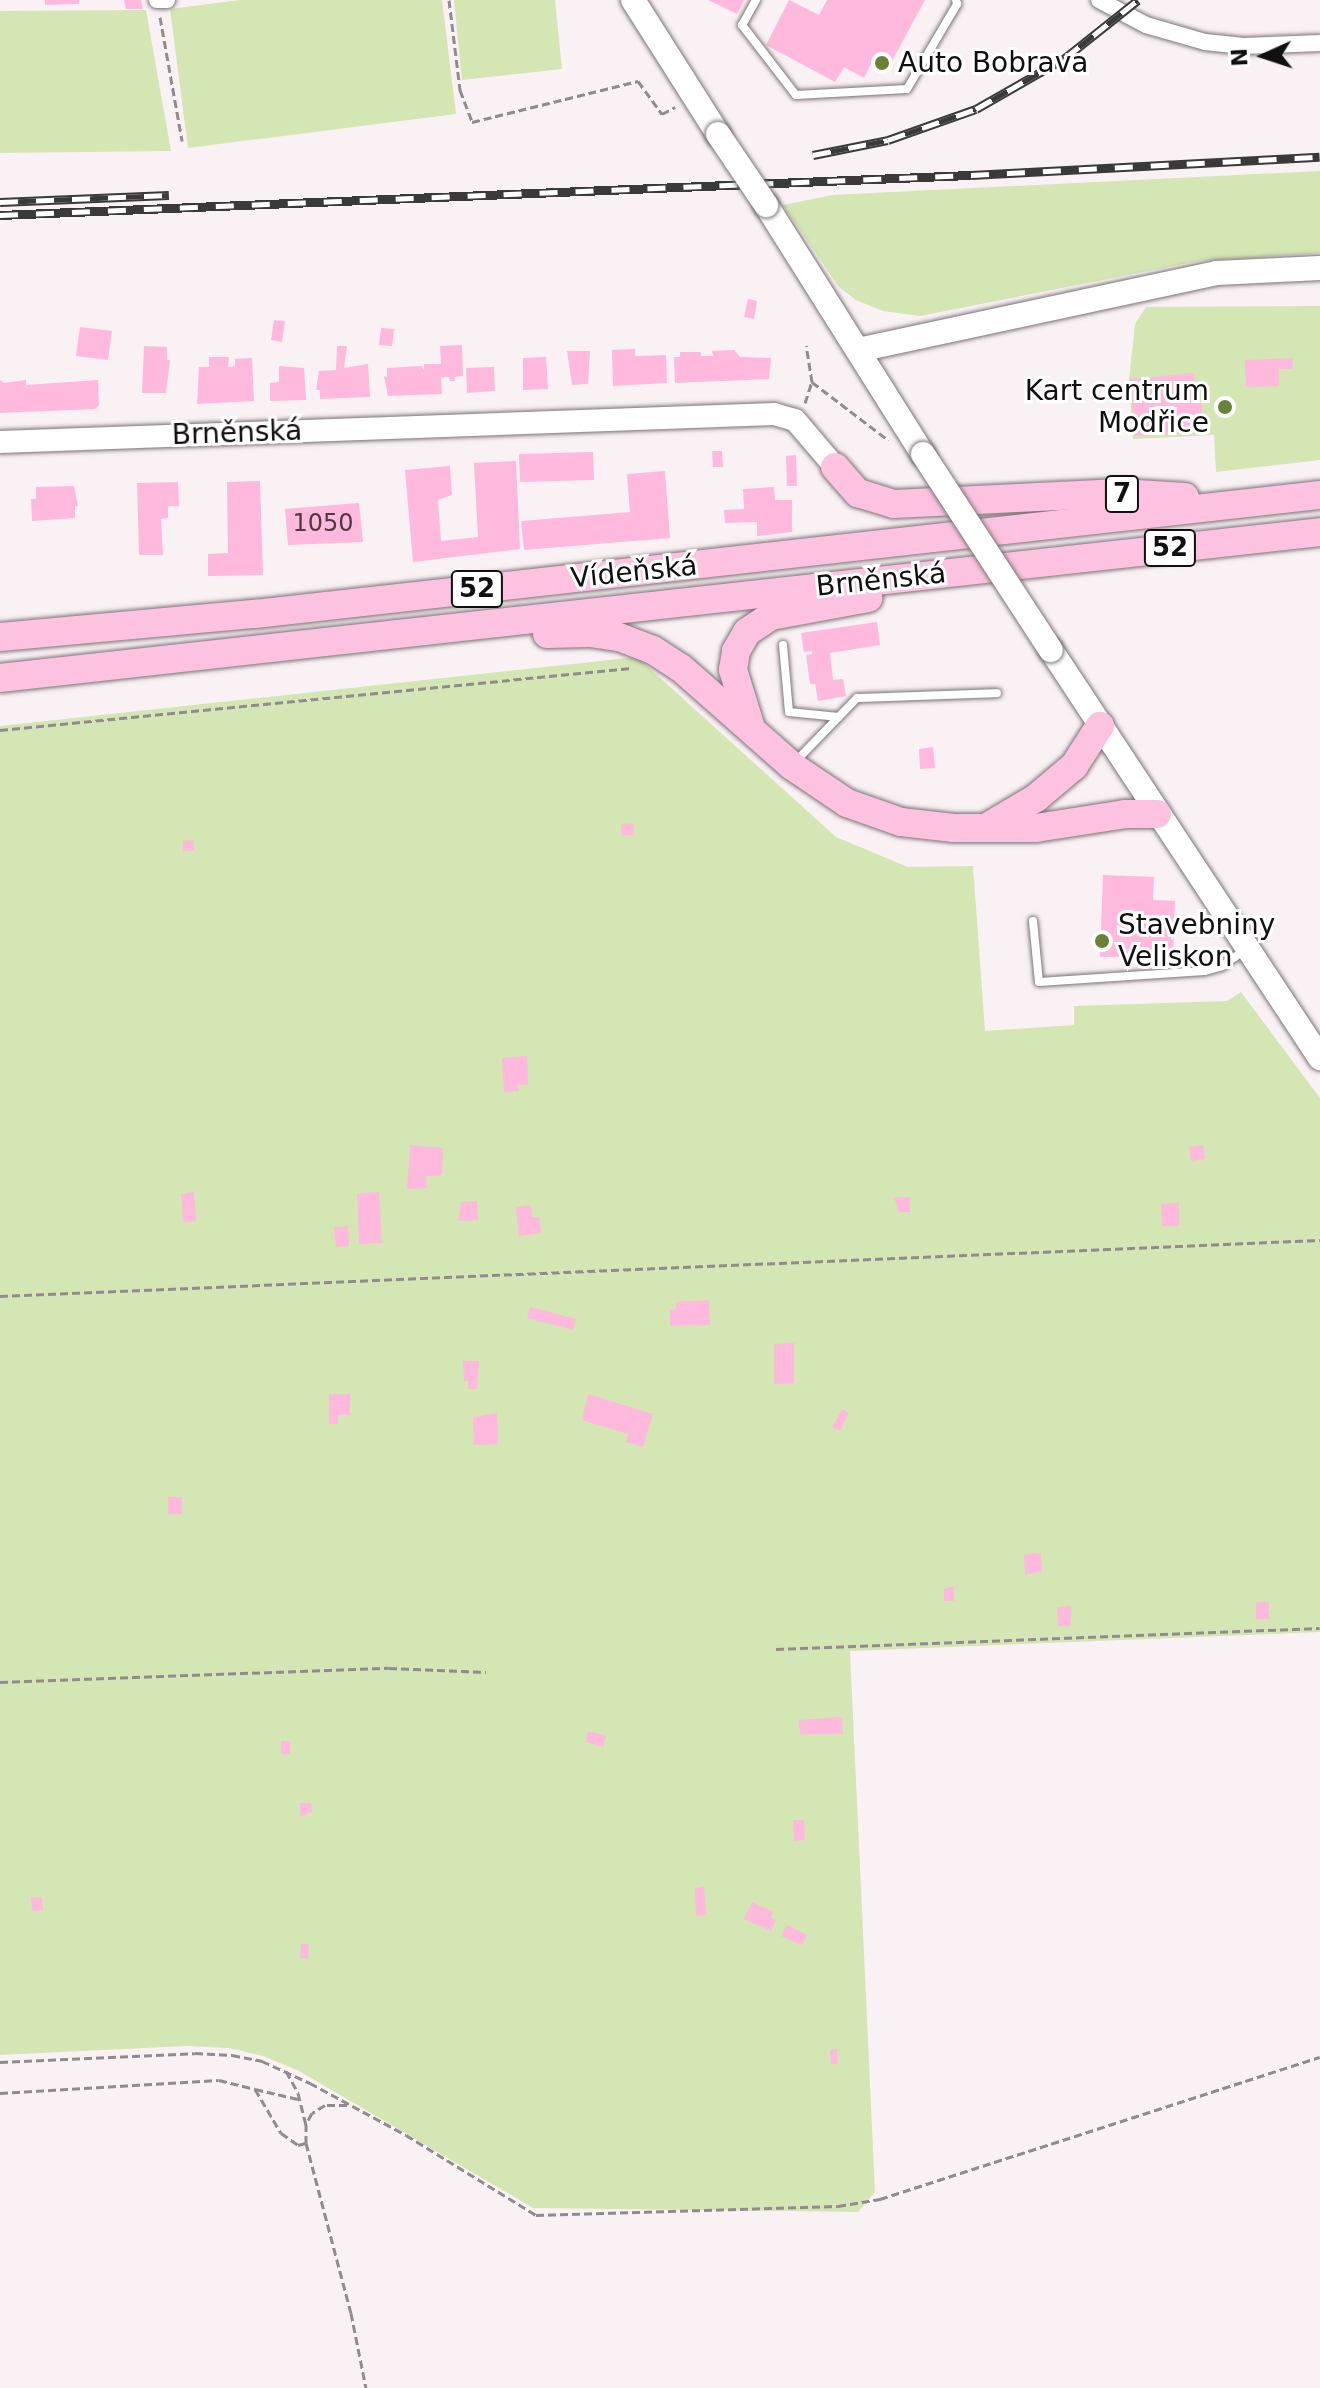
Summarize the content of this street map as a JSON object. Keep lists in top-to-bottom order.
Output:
{
  "streets": {
    "highway": [
      "Brněnská",
      "7",
      "52",
      "Vídeňská"
    ]
  },
  "crossings": [
    ["Brněnská", "52"],
    ["7", "52"],
    ["7", "Vídeňská"],
    ["52", "Vídeňská"]
  ],
  "places": ["Auto Bobrava", "Kart centrum Modřice", "Stavebniny Veliskon"],
  "house_numbers": ["1050"],
  "north": "left"
}
